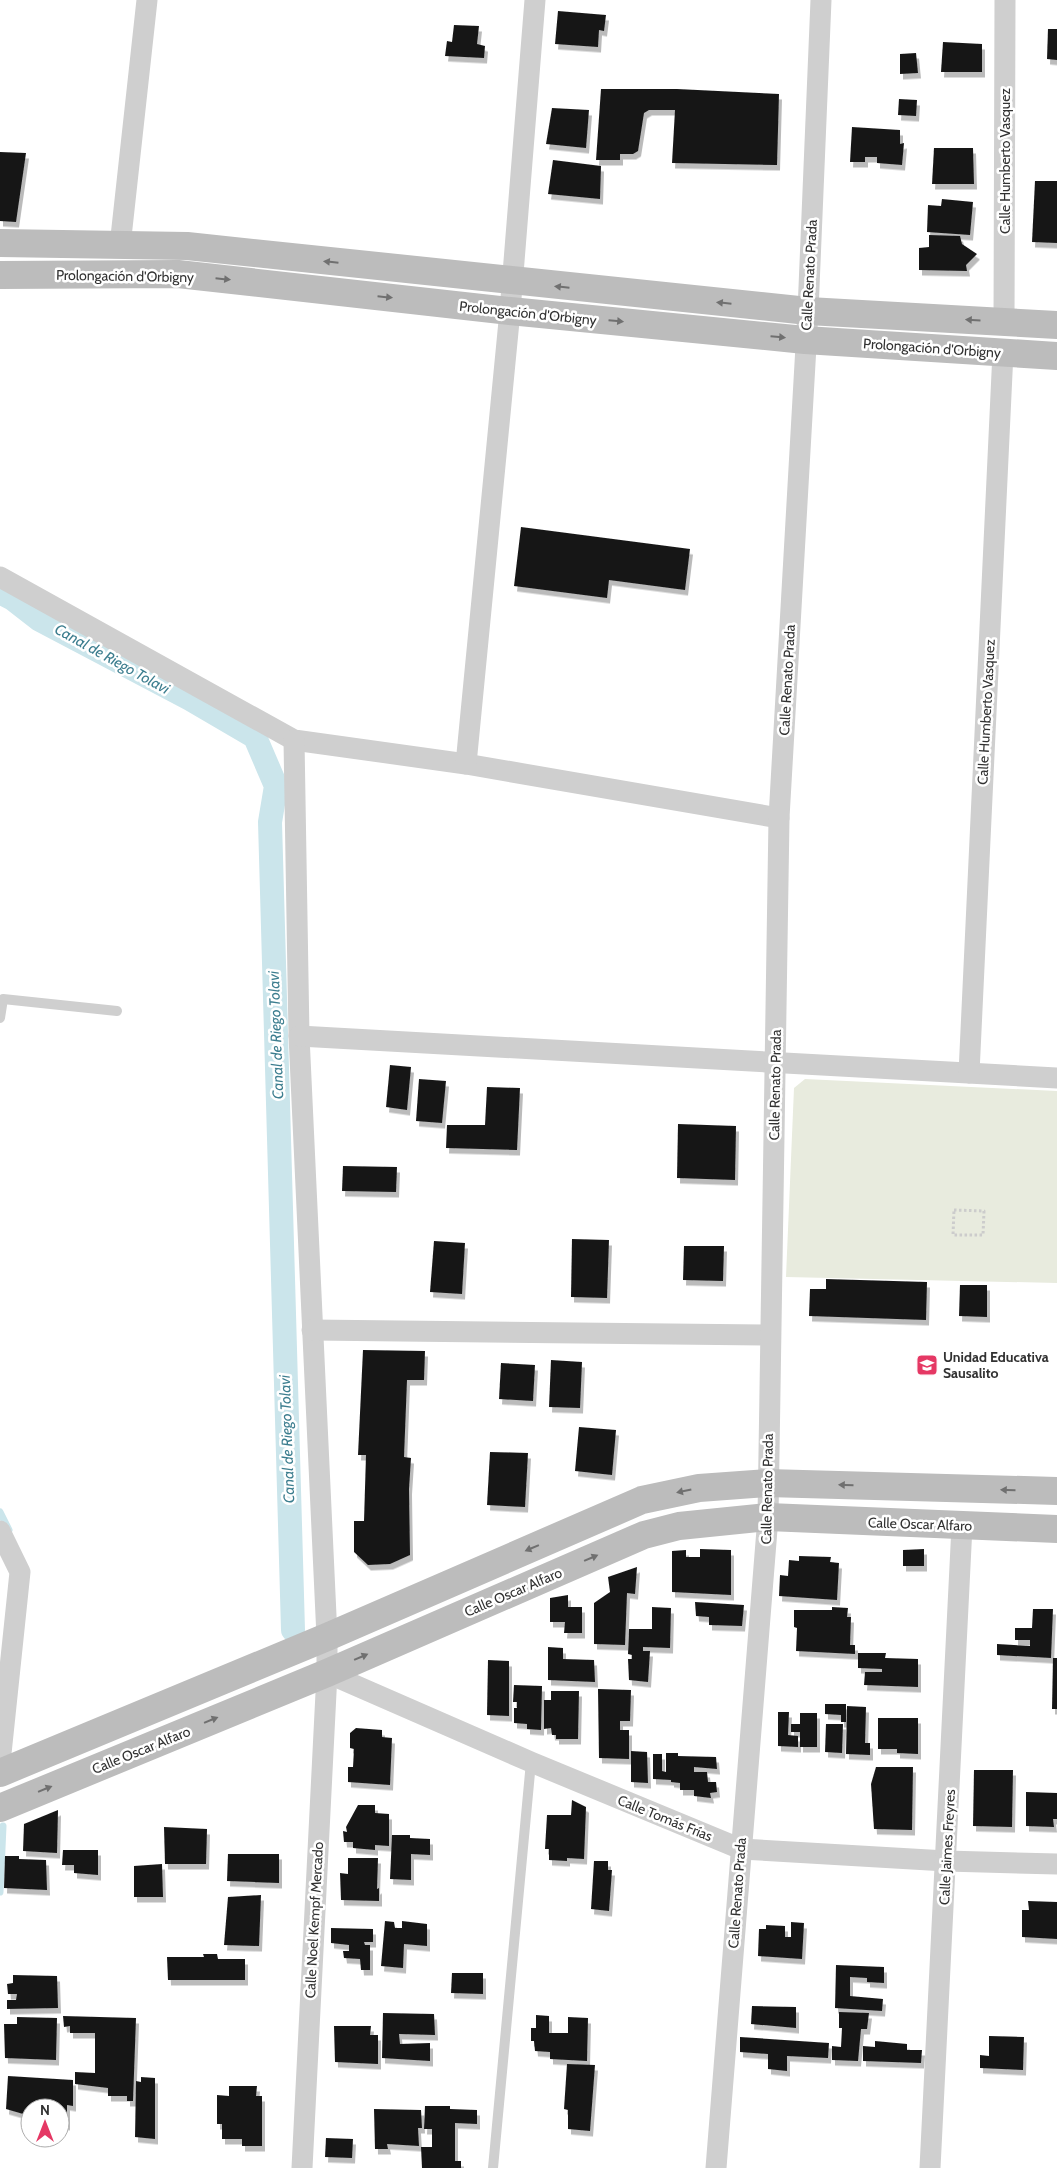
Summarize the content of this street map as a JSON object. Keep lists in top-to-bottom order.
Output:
{
  "streets": {
    "main road": ["Prolongación d'Orbigny", "Calle Oscar Alfaro"],
    "street": [
      "Calle Humberto Vasquez",
      "Calle Renato Prada",
      "Calle Tomás Frías",
      "Calle Jaimes Freyres",
      "Calle Noel Kempf Mercado"
    ]
  },
  "crossings": [
    ["Calle Humberto Vasquez", "Prolongación d'Orbigny"],
    ["Calle Renato Prada", "Prolongación d'Orbigny"],
    ["Calle Renato Prada", "Calle Oscar Alfaro"],
    ["Calle Renato Prada", "Calle Tomás Frías"],
    ["Calle Oscar Alfaro", "Calle Tomás Frías"],
    ["Calle Oscar Alfaro", "Calle Jaimes Freyres"],
    ["Calle Oscar Alfaro", "Calle Noel Kempf Mercado"],
    ["Calle Tomás Frías", "Calle Jaimes Freyres"],
    ["Calle Tomás Frías", "Calle Noel Kempf Mercado"]
  ],
  "water": ["Canal de Riego Tolavi"],
  "places": {
    "school or university": ["Unidad Educativa Sausalito"]
  },
  "north": "top"
}
